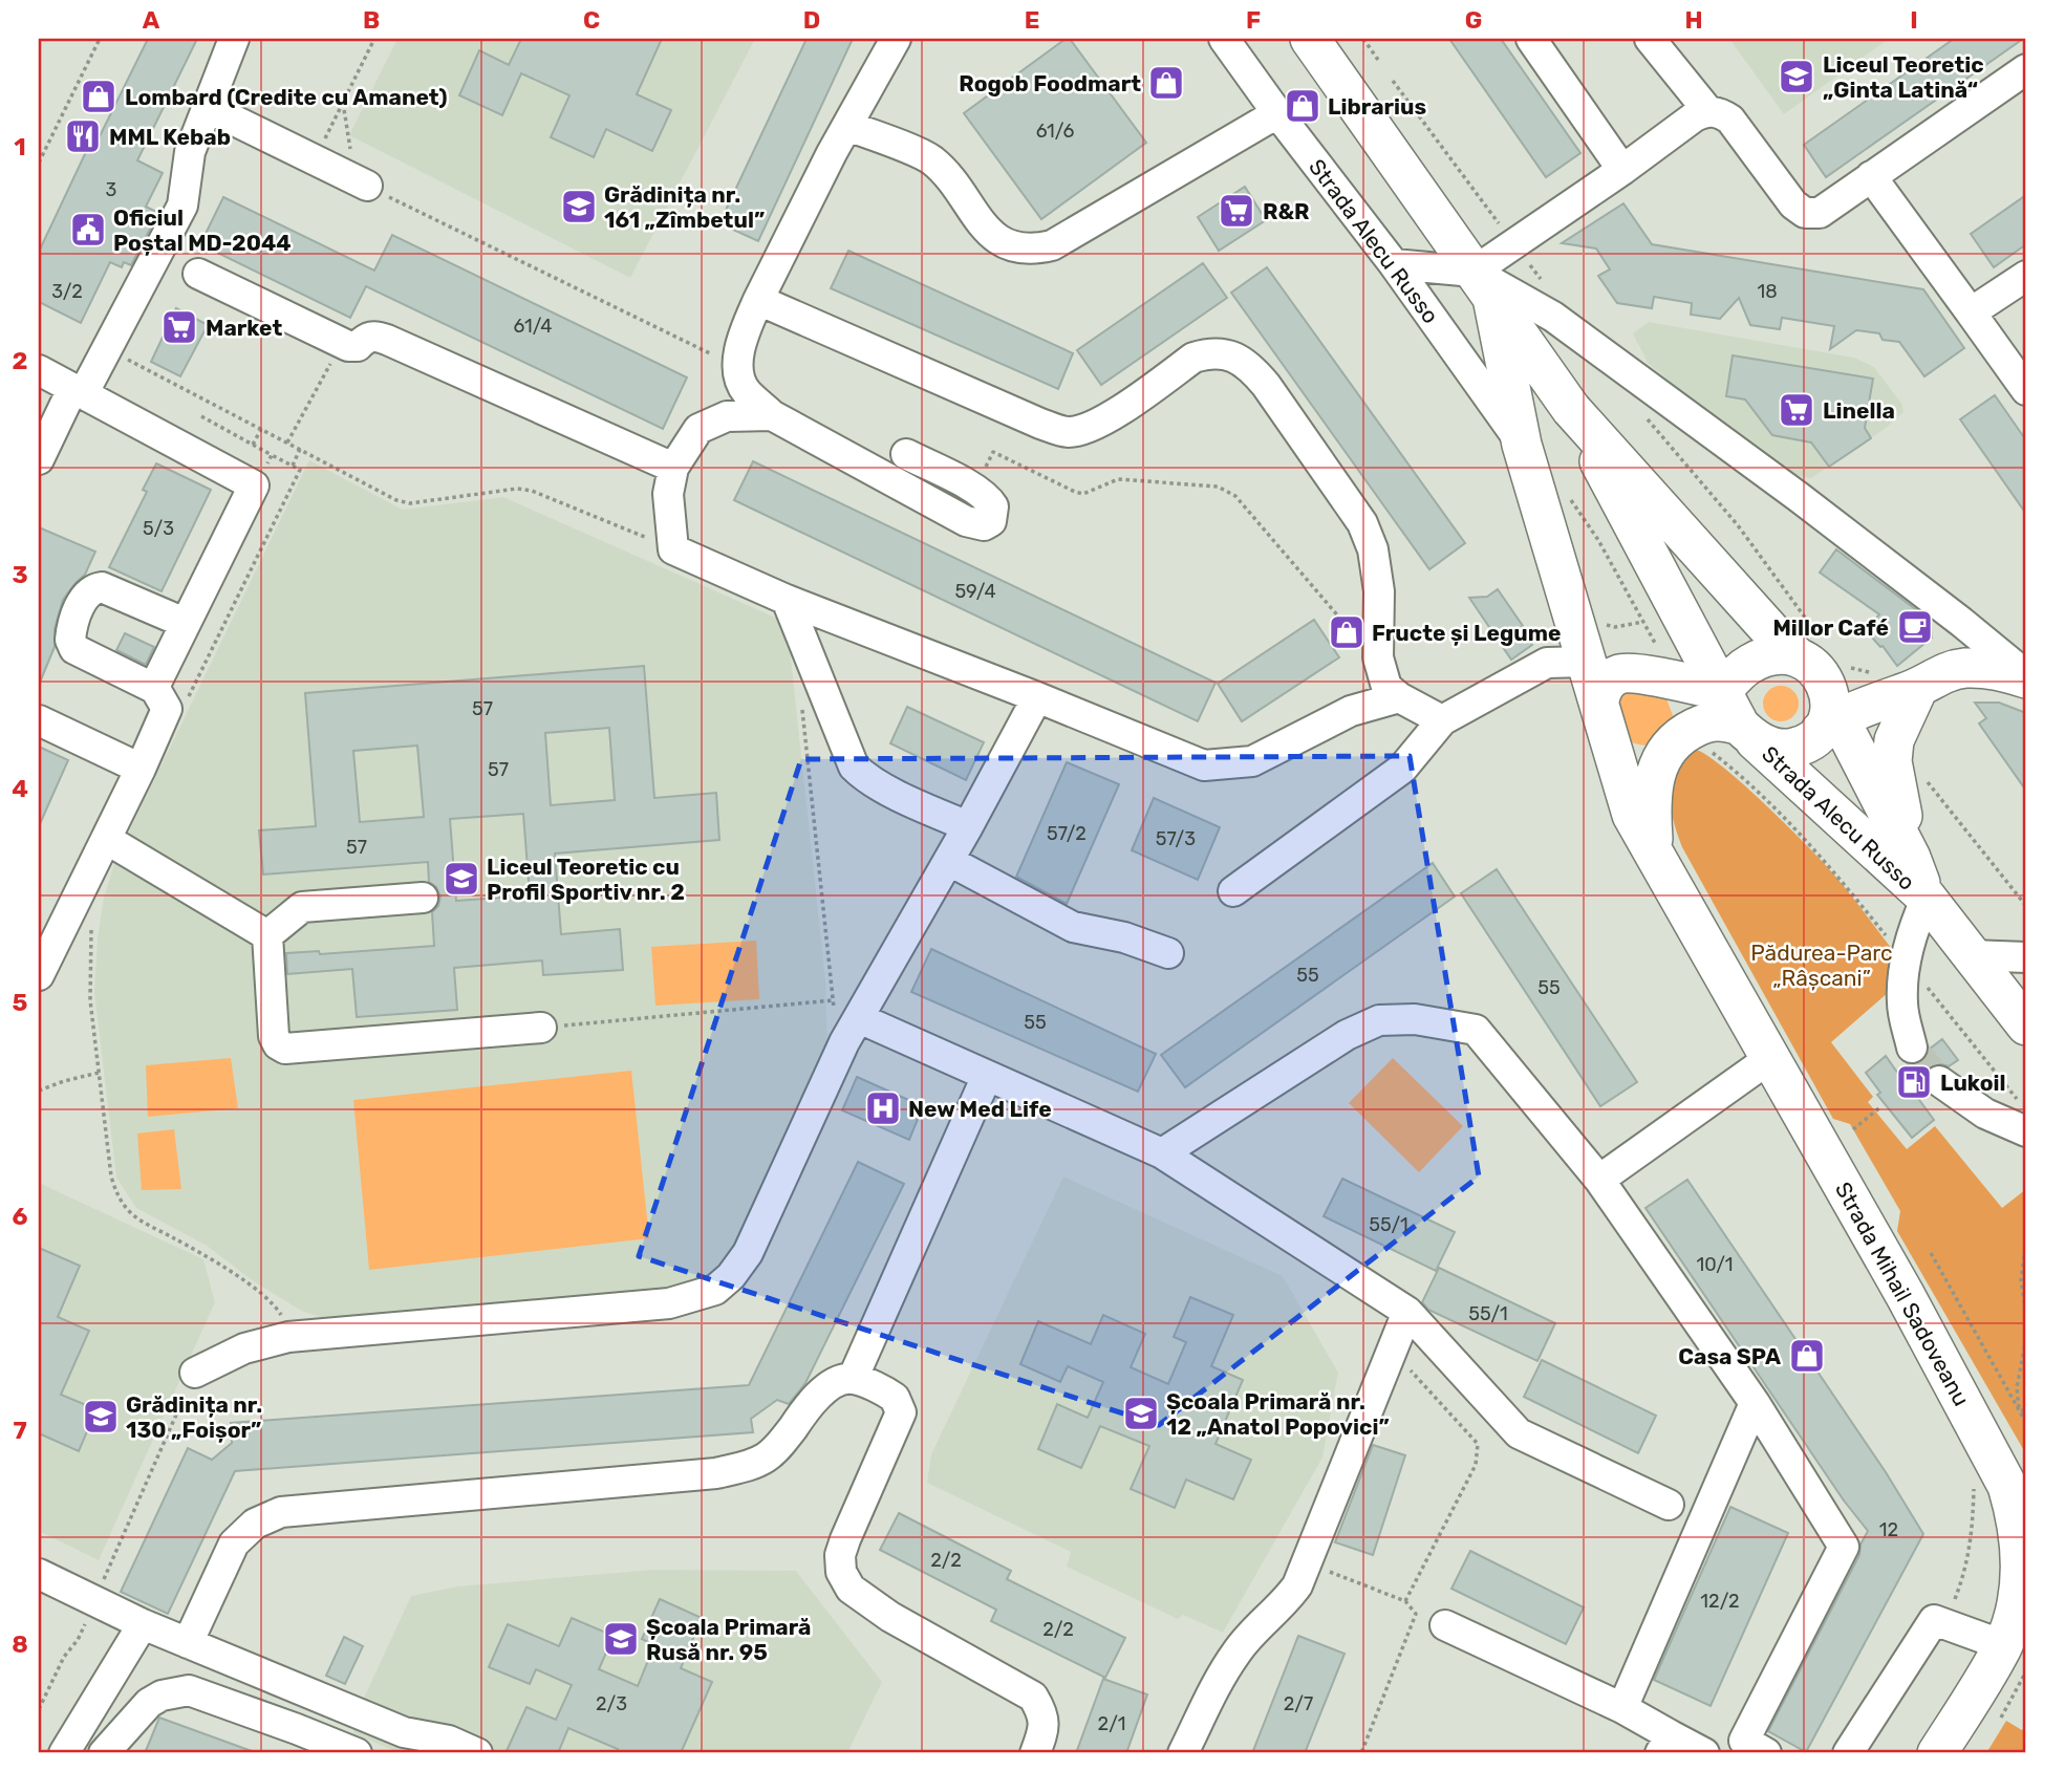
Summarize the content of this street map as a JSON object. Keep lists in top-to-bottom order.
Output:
{
  "streets": {
    "main road": ["Strada Alecu Russo", "Strada Mihail Sadoveanu"]
  },
  "crossings": [
    ["Strada Alecu Russo", "Strada Mihail Sadoveanu"]
  ],
  "parks": ["Pădurea-Parc „Râșcani”"],
  "places": {
    "school or university": [
      "Liceul Teoretic „Ginta Latină“",
      "Grădinița nr. 161 „Zîmbetul”",
      "Liceul Teoretic cu Profil Sportiv nr. 2",
      "Școala Primară nr. 12 „Anatol Popovici”",
      "Grădinița nr. 130 „Foișor”",
      "Școala Primară Rusă nr. 95"
    ],
    "shop": [
      "Rogob Foodmart",
      "Lombard (Credite cu Amanet)",
      "Librarius",
      "Fructe și Legume",
      "Casa SPA"
    ],
    "restaurant": ["MML Kebab"],
    "supermarket": ["R&R", "Market", "Linella"],
    "public building": ["Oficiul Poștal MD-2044"],
    "cafe": ["Millor Café"],
    "fuel station": ["Lukoil"],
    "hospital": ["New Med Life"]
  },
  "house_numbers": [
    "61/6",
    "3",
    "3/2",
    "18",
    "61/4",
    "5/3",
    "59/4",
    "57",
    "57",
    "57/2",
    "57/3",
    "57",
    "55",
    "55",
    "55",
    "55/1",
    "10/1",
    "55/1",
    "12",
    "2/2",
    "12/2",
    "2/2",
    "2/3",
    "2/7",
    "2/1"
  ],
  "grid": {
    "columns": [
      "A",
      "B",
      "C",
      "D",
      "E",
      "F",
      "G",
      "H",
      "I"
    ],
    "rows": [
      "1",
      "2",
      "3",
      "4",
      "5",
      "6",
      "7",
      "8"
    ]
  }
}
